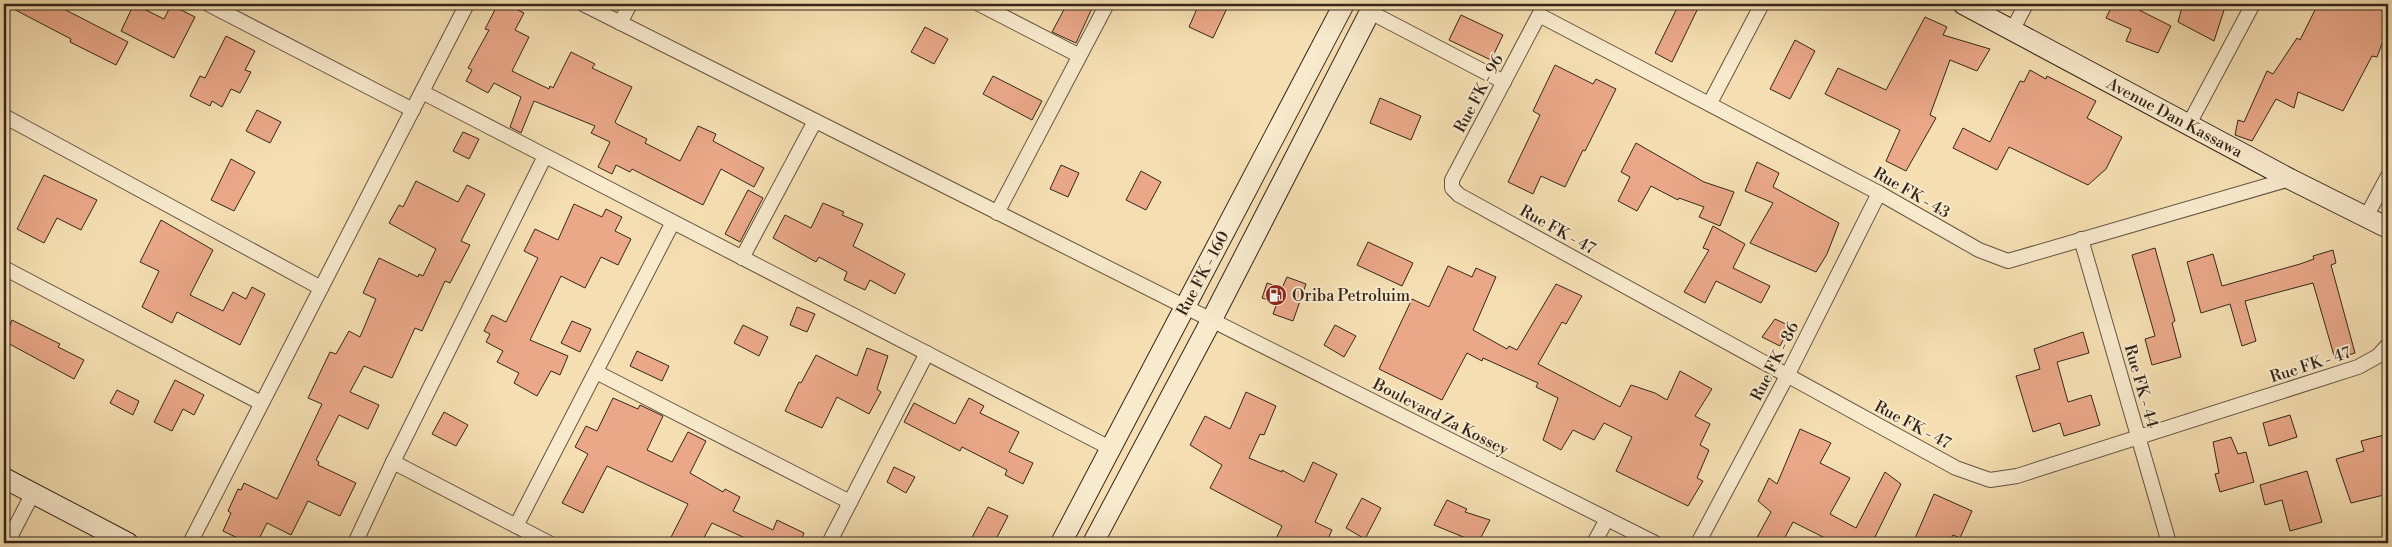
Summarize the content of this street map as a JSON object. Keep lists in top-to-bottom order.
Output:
{
  "streets": {
    "main road": ["Avenue Dan Kassawa", "Rue FK - 160"],
    "street": [
      "Rue FK - 96",
      "Rue FK - 43",
      "Rue FK - 47",
      "Rue FK - 86",
      "Rue FK - 44",
      "Boulevard Za Kossey"
    ]
  },
  "crossings": [
    ["Rue FK - 96", "Rue FK - 43"],
    ["Rue FK - 96", "Rue FK - 47"],
    ["Avenue Dan Kassawa", "Rue FK - 43"],
    ["Rue FK - 43", "Rue FK - 86"],
    ["Rue FK - 43", "Rue FK - 44"],
    ["Rue FK - 47", "Rue FK - 86"],
    ["Rue FK - 47", "Rue FK - 44"],
    ["Rue FK - 160", "Boulevard Za Kossey"]
  ],
  "places": {
    "fuel station": ["Oriba Petroluim"]
  }
}
